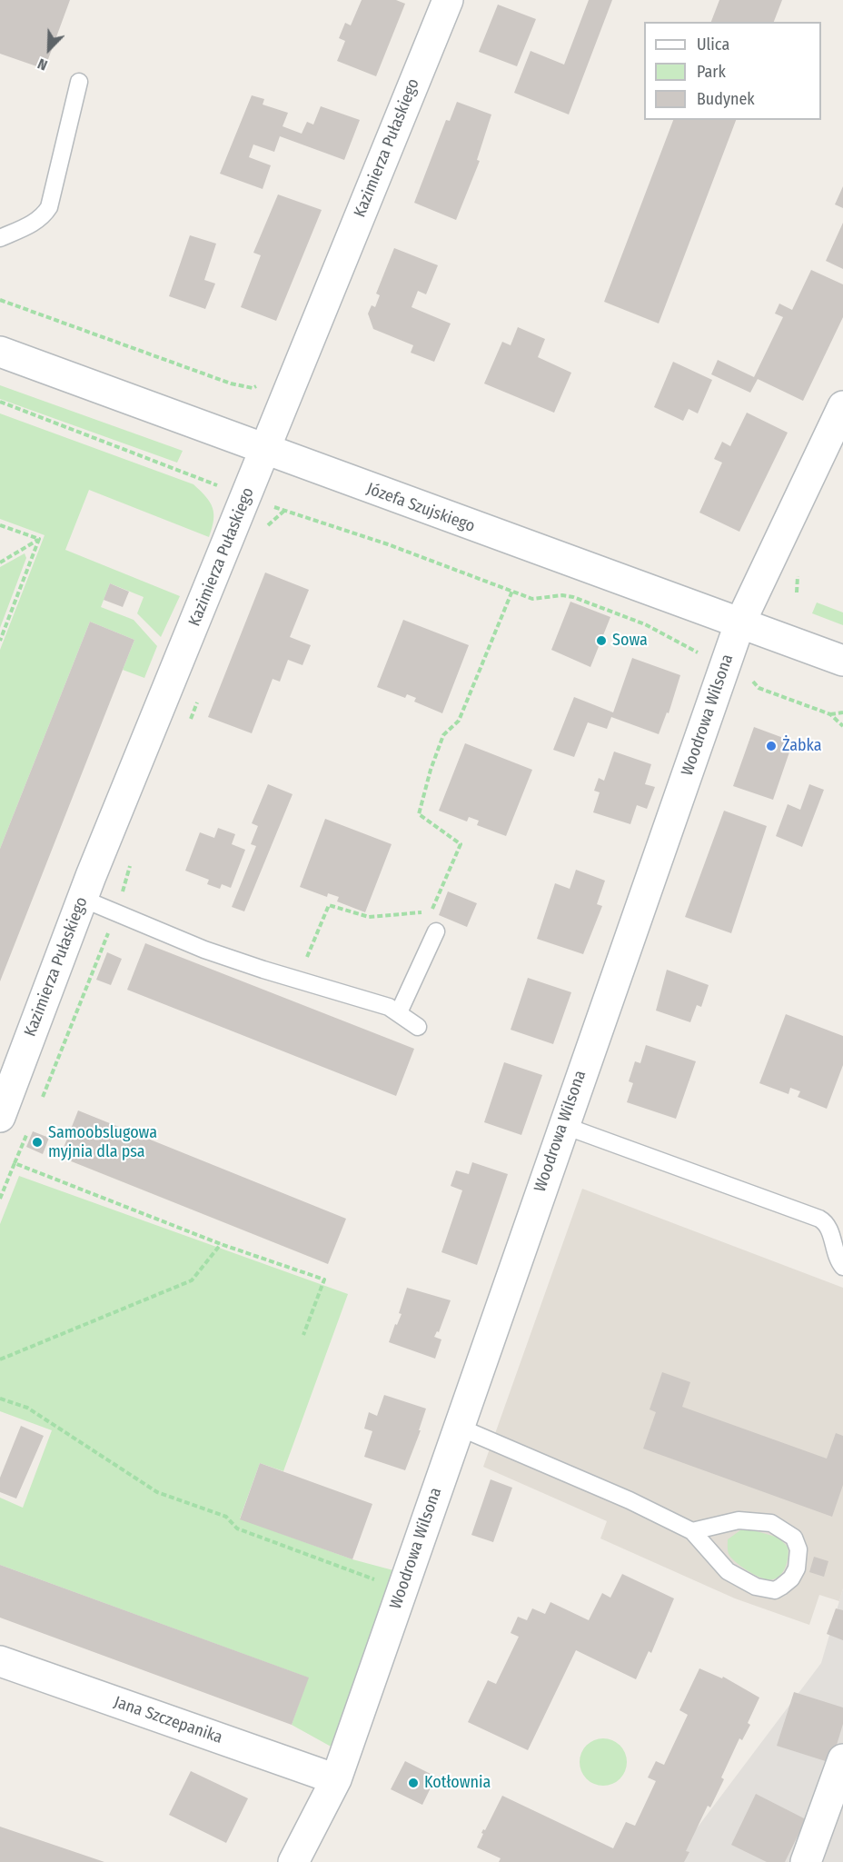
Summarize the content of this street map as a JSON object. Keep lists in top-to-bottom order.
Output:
{
  "streets": {
    "street": [
      "Kazimierza Pułaskiego",
      "Józefa Szujskiego",
      "Woodrowa Wilsona",
      "Jana Szczepanika"
    ]
  },
  "crossings": [
    ["Kazimierza Pułaskiego", "Józefa Szujskiego"],
    ["Józefa Szujskiego", "Woodrowa Wilsona"],
    ["Woodrowa Wilsona", "Jana Szczepanika"]
  ],
  "places": [
    "Sowa",
    "Żabka",
    "Samoobslugowa myjnia dla psa",
    "Kotłownia"
  ],
  "legend": ["Ulica", "Park", "Budynek"],
  "north": "bottom left"
}
